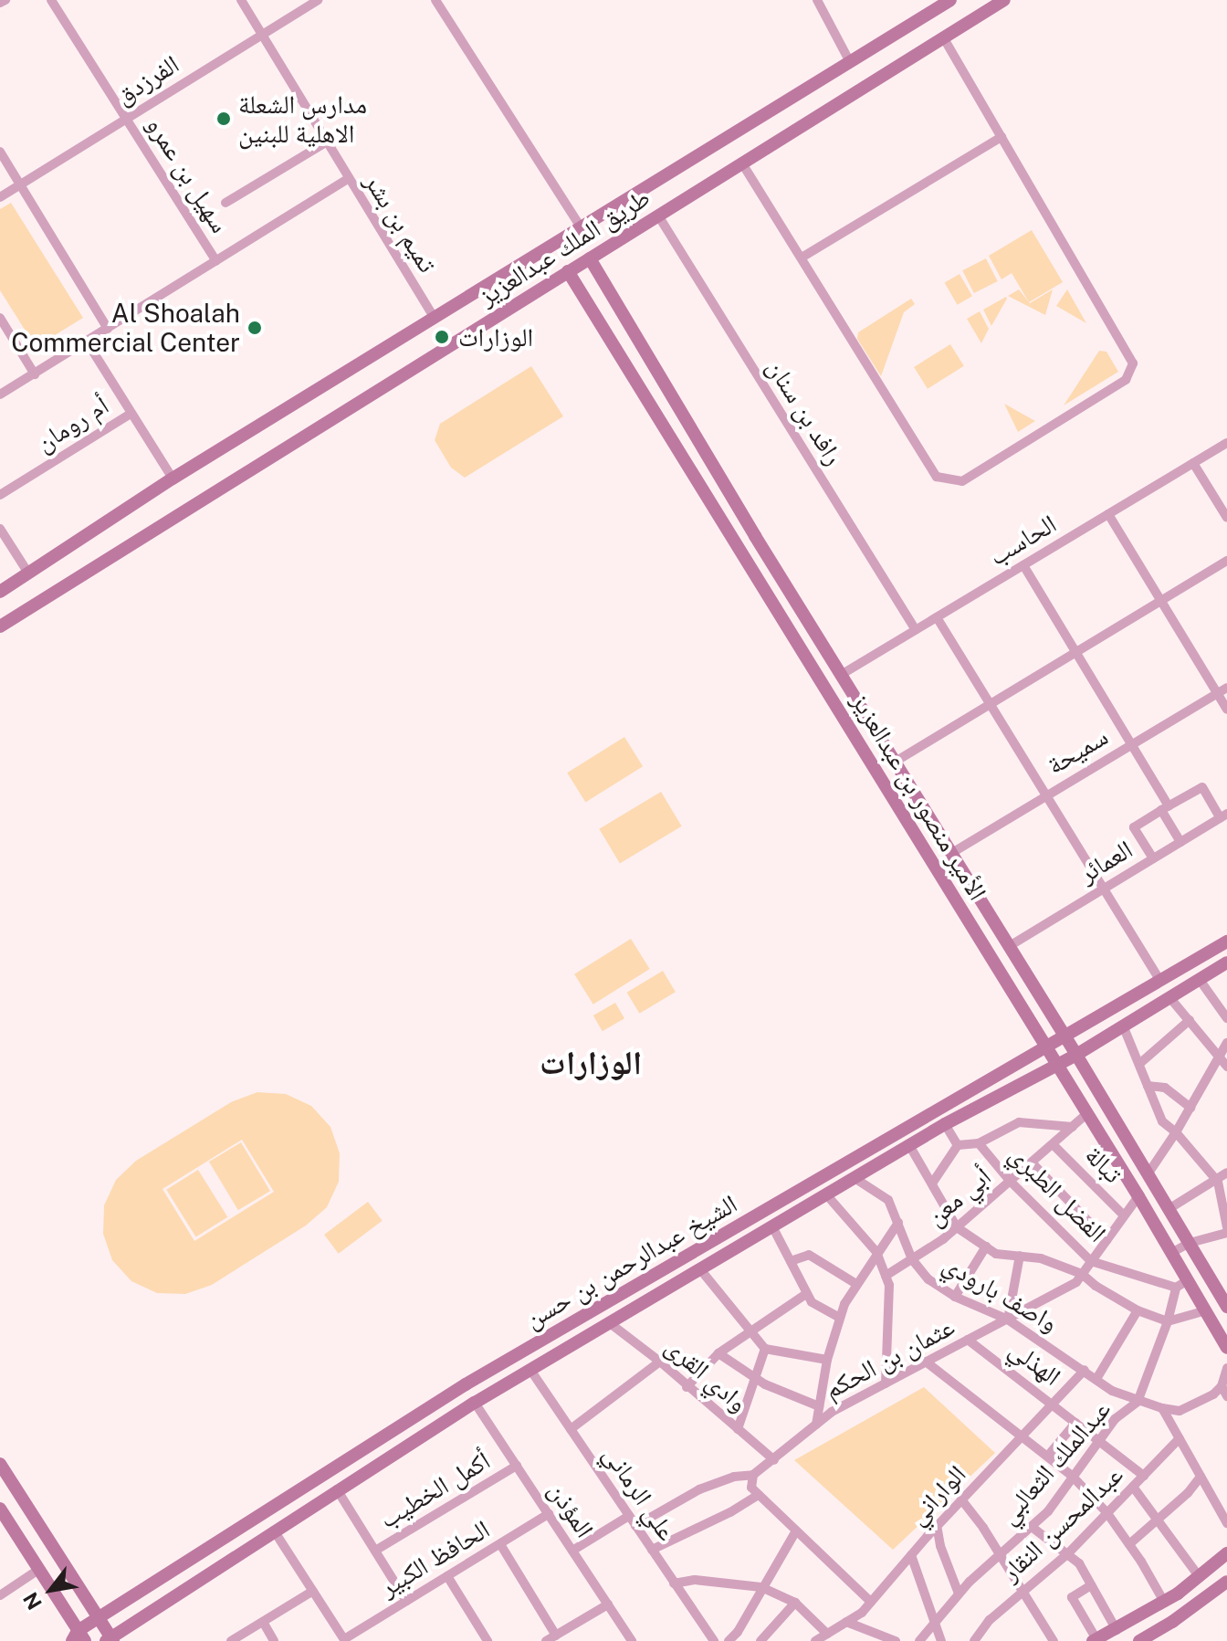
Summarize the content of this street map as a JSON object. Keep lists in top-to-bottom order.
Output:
{
  "streets": {
    "street": [
      "الفرزدق",
      "سهيل بن عمرو",
      "تميم بن بشر",
      "طريق الملك عبدالعزيز",
      "رافد بن سنان",
      "أم رومان",
      "الحاسب",
      "سميحة",
      "الأمير منصور بن عبدالعزيز",
      "العمائر",
      "تبالة",
      "الفضل الطبري",
      "أبي معن",
      "الشيخ عبدالرحمن بن حسن",
      "واصف بارودي",
      "عثمان بن الحكم",
      "الهذلي",
      "وادي القرى",
      "عبدالملك الثعالبي",
      "أكمل الخطيب",
      "علي الرماني",
      "الواراني",
      "المؤذن",
      "عبدالمحسن النقار",
      "الحافظ الكبير"
    ]
  },
  "crossings": [
    ["الفرزدق", "سهيل بن عمرو"],
    ["الفرزدق", "تميم بن بشر"],
    ["تميم بن بشر", "طريق الملك عبدالعزيز"],
    ["طريق الملك عبدالعزيز", "رافد بن سنان"],
    ["طريق الملك عبدالعزيز", "الأمير منصور بن عبدالعزيز"],
    ["رافد بن سنان", "الحاسب"],
    ["الحاسب", "الأمير منصور بن عبدالعزيز"],
    ["سميحة", "الأمير منصور بن عبدالعزيز"],
    ["الأمير منصور بن عبدالعزيز", "العمائر"],
    ["الأمير منصور بن عبدالعزيز", "أبي معن"],
    ["الأمير منصور بن عبدالعزيز", "الشيخ عبدالرحمن بن حسن"],
    ["الأمير منصور بن عبدالعزيز", "عثمان بن الحكم"],
    ["تبالة", "أبي معن"],
    ["تبالة", "عثمان بن الحكم"],
    ["الفضل الطبري", "أبي معن"],
    ["الفضل الطبري", "عثمان بن الحكم"],
    ["الفضل الطبري", "عبدالملك الثعالبي"],
    ["أبي معن", "واصف بارودي"],
    ["الشيخ عبدالرحمن بن حسن", "واصف بارودي"],
    ["الشيخ عبدالرحمن بن حسن", "وادي القرى"],
    ["الشيخ عبدالرحمن بن حسن", "علي الرماني"],
    ["الشيخ عبدالرحمن بن حسن", "المؤذن"],
    ["واصف بارودي", "عثمان بن الحكم"],
    ["واصف بارودي", "الهذلي"],
    ["واصف بارودي", "عبدالملك الثعالبي"],
    ["واصف بارودي", "الواراني"],
    ["واصف بارودي", "عبدالمحسن النقار"],
    ["عثمان بن الحكم", "الهذلي"],
    ["عثمان بن الحكم", "وادي القرى"],
    ["عثمان بن الحكم", "علي الرماني"],
    ["الهذلي", "عبدالملك الثعالبي"],
    ["الهذلي", "الواراني"],
    ["الهذلي", "عبدالمحسن النقار"],
    ["عبدالملك الثعالبي", "عبدالمحسن النقار"],
    ["أكمل الخطيب", "المؤذن"],
    ["المؤذن", "الحافظ الكبير"]
  ],
  "districts": ["الوزارات"],
  "places": ["مدارس الشعلة الاهلية للبنين", "Al Shoalah Commercial Center", "الوزارات"],
  "north": "bottom left"
}
